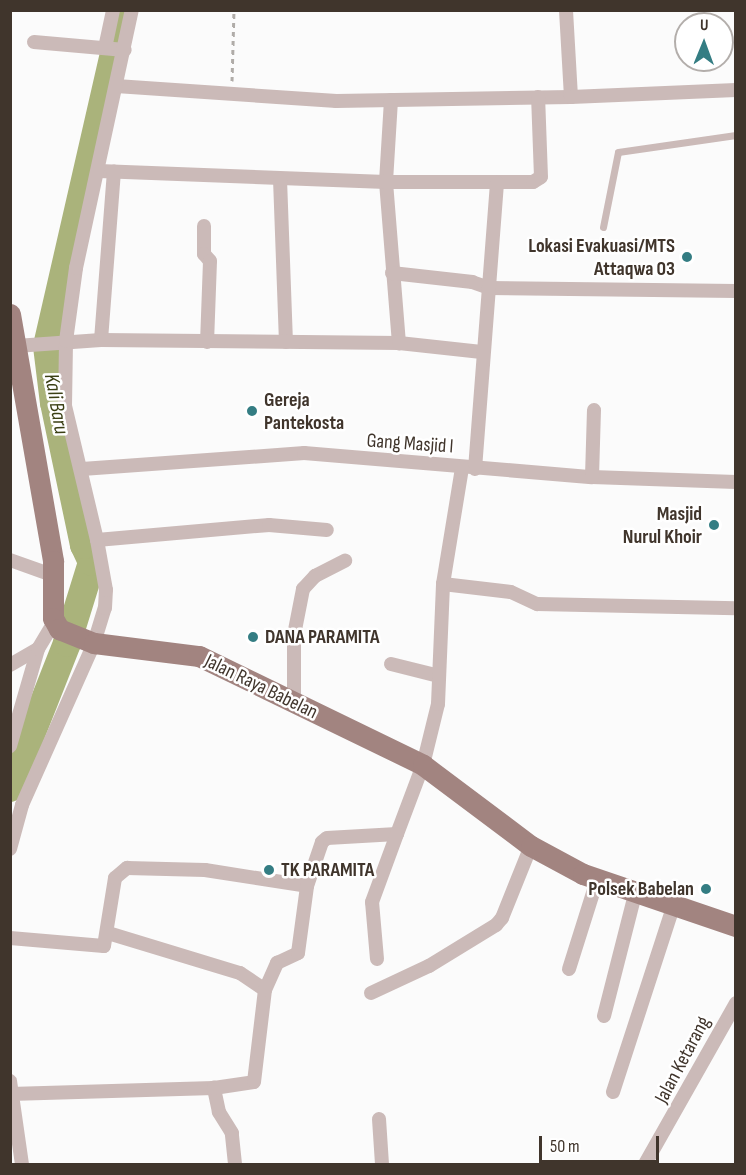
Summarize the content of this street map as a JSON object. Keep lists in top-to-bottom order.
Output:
{
  "streets": {
    "main road": ["Jalan Raya Babelan"],
    "street": ["Gang Masjid I", "Jalan Ketarang"]
  },
  "water": ["Kali Baru"],
  "places": [
    "Lokasi Evakuasi/MTS Attaqwa 03",
    "Gereja Pantekosta",
    "Masjid Nurul Khoir",
    "DANA PARAMITA",
    "TK PARAMITA",
    "Polsek Babelan"
  ],
  "scale_bar": "50 m",
  "north": "top"
}
